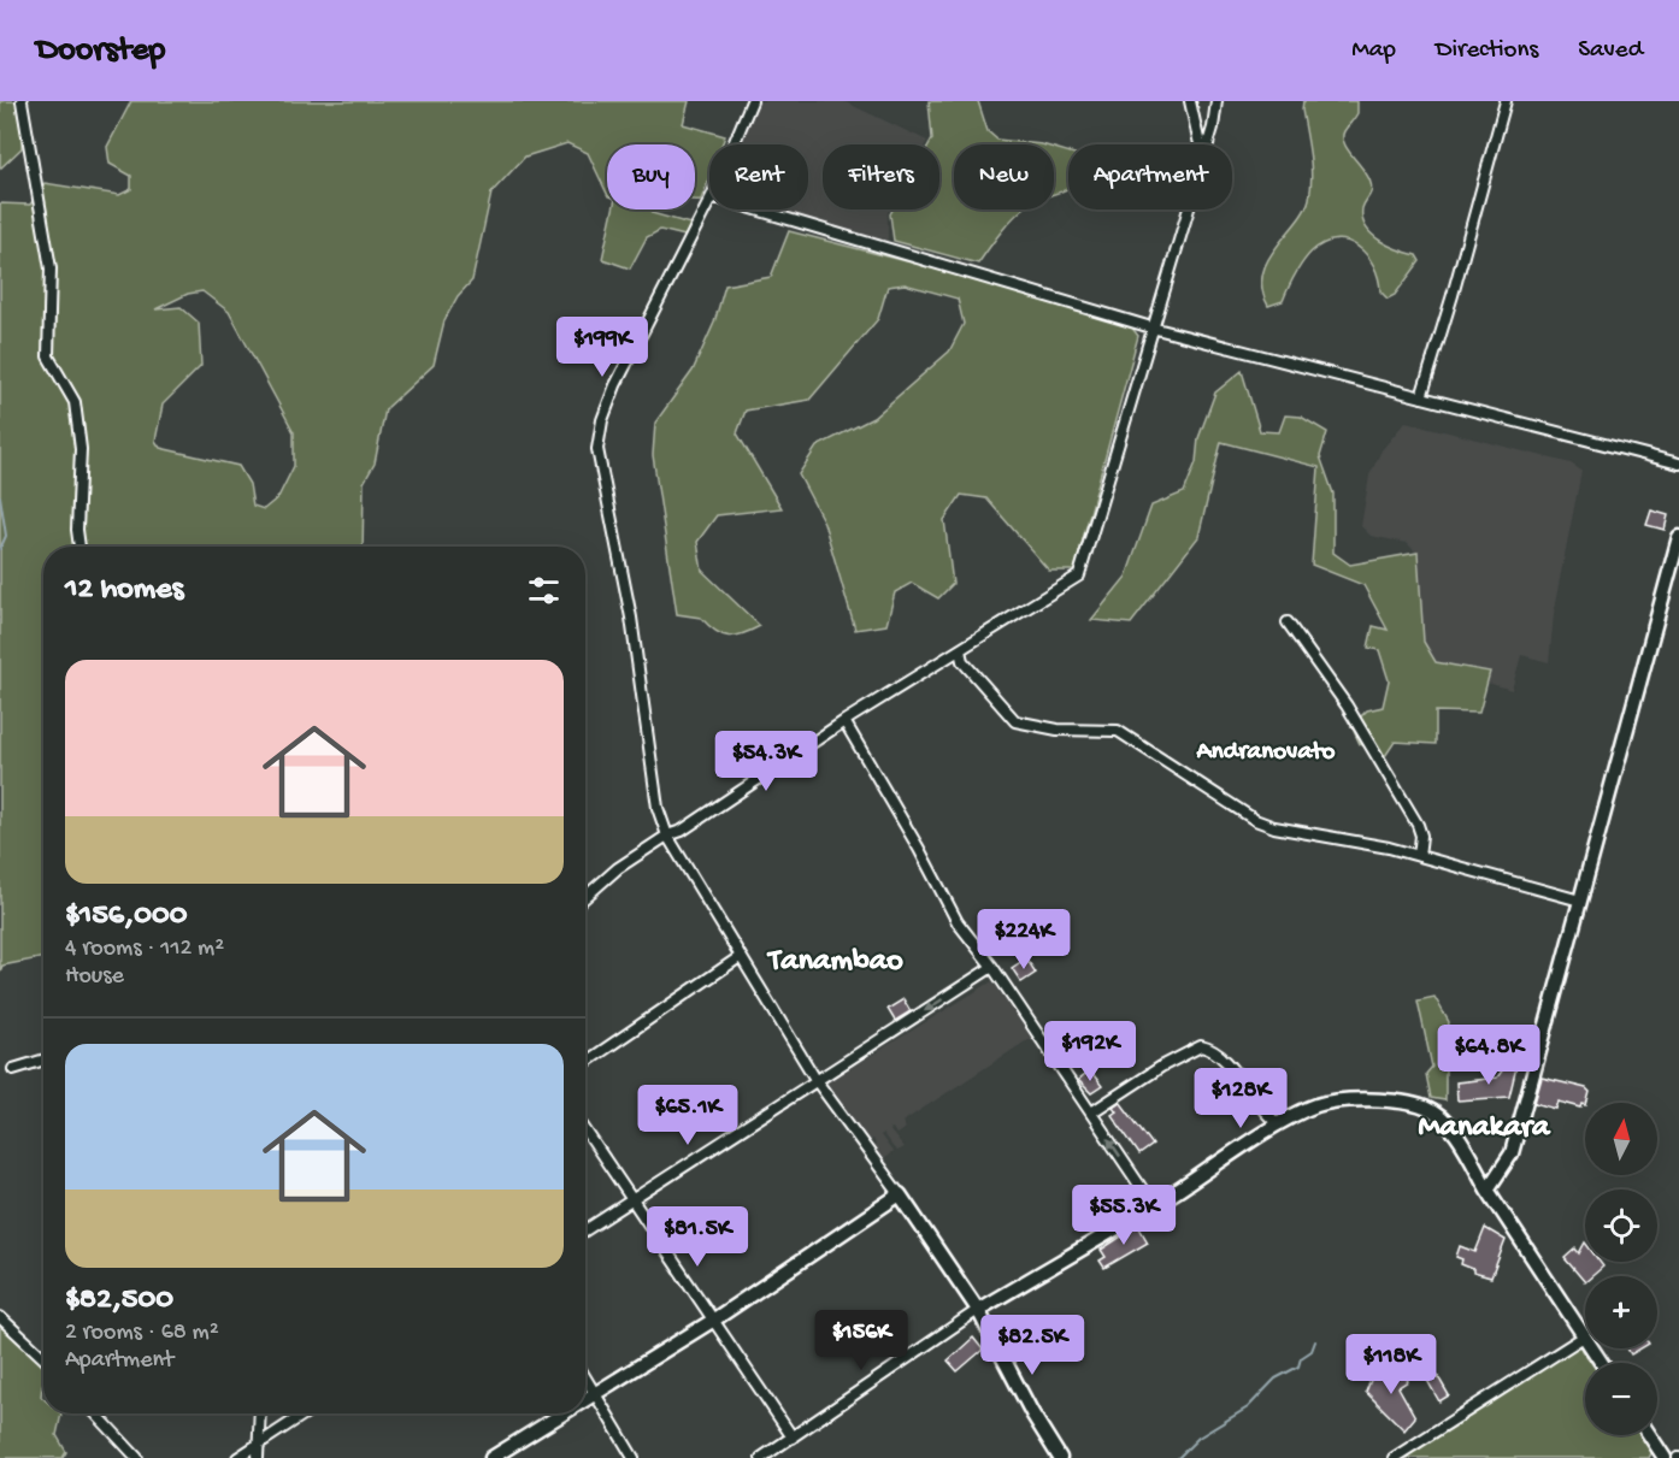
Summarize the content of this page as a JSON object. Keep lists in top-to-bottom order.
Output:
{
  "districts": ["Andranovato", "Tanambao", "Manakara"],
  "north": "top",
  "page": {
    "header": "Doorstep",
    "nav": ["Map", "Directions", "Saved"],
    "chip": [
      "Buy",
      "Rent",
      "Filters",
      "New",
      "Apartment"
    ],
    "price": [
      "$199K",
      "$54.3K",
      "$224K",
      "$192K",
      "$64.8K",
      "$128K",
      "$65.1K",
      "$55.3K",
      "$81.5K",
      "$156K",
      "$82.5K",
      "$118K"
    ],
    "heading": "12 homes",
    "list": [
      {
        "name": "$156,000",
        "note": "4 rooms · 112 m² · House"
      },
      {
        "name": "$82,500",
        "note": "2 rooms · 68 m² · Apartment"
      }
    ],
    "map_buttons": ["+", "−"]
  }
}
